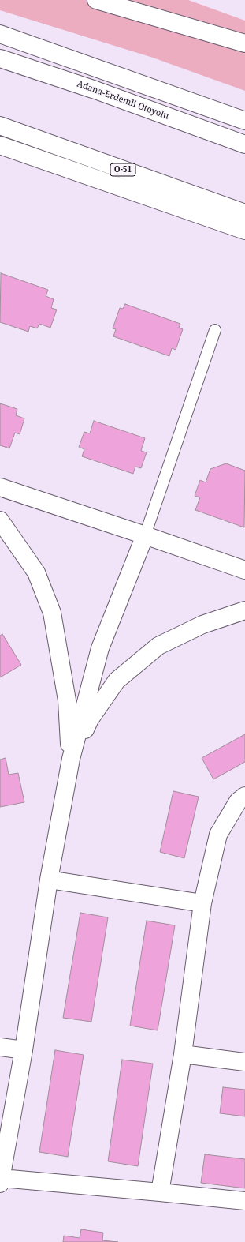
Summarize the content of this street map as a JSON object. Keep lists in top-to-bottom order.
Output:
{
  "streets": {
    "main road": ["Adana-Erdemli Otoyolu", "O-51"]
  }
}
